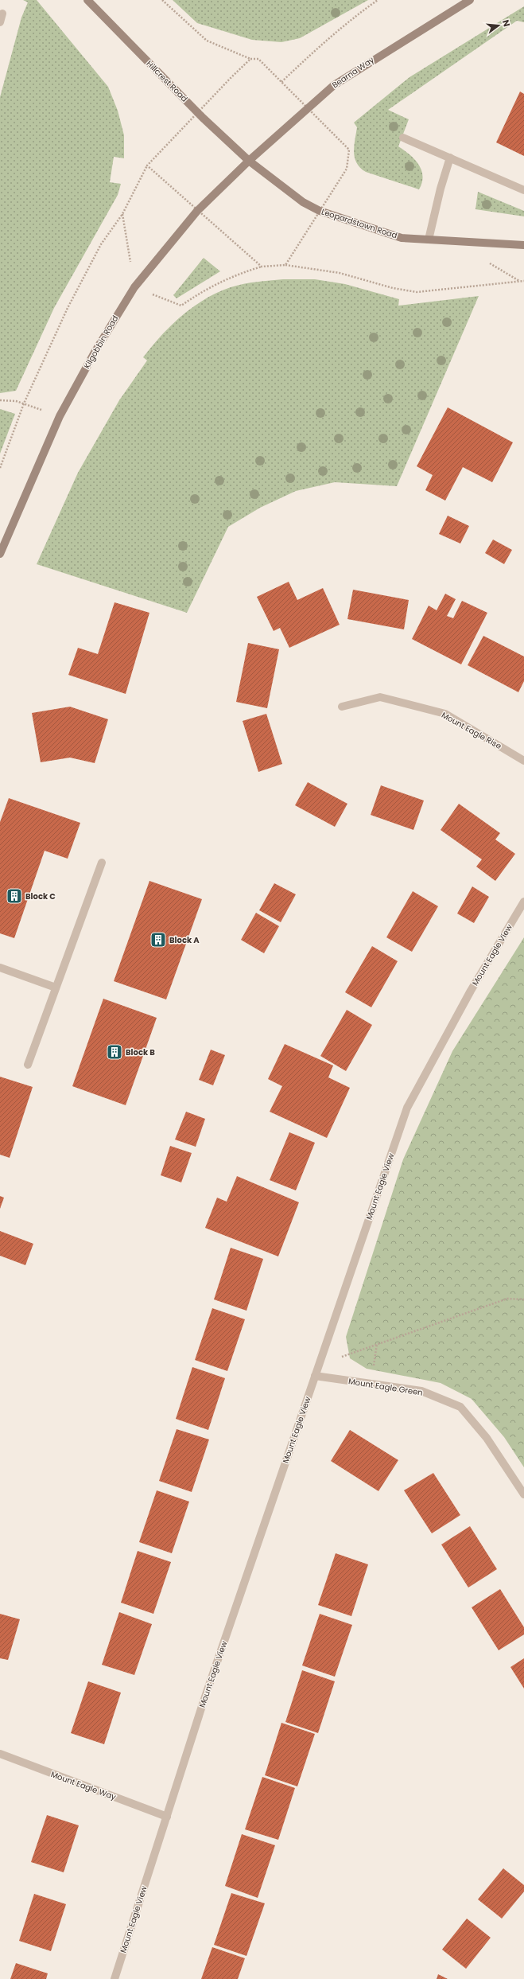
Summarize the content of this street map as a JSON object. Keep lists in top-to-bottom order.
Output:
{
  "streets": {
    "street": [
      "Bearna Way",
      "Hillcrest Road",
      "Leopardstown Road",
      "Kilgobbin Road",
      "Mount Eagle Rise",
      "Mount Eagle View",
      "Mount Eagle Green",
      "Mount Eagle Way"
    ]
  },
  "crossings": [
    ["Bearna Way", "Hillcrest Road"],
    ["Bearna Way", "Leopardstown Road"],
    ["Bearna Way", "Kilgobbin Road"],
    ["Hillcrest Road", "Leopardstown Road"],
    ["Hillcrest Road", "Kilgobbin Road"],
    ["Leopardstown Road", "Kilgobbin Road"],
    ["Mount Eagle View", "Mount Eagle Green"],
    ["Mount Eagle View", "Mount Eagle Way"]
  ],
  "places": {
    "building": ["Block C", "Block A", "Block B"]
  },
  "north": "right"
}
